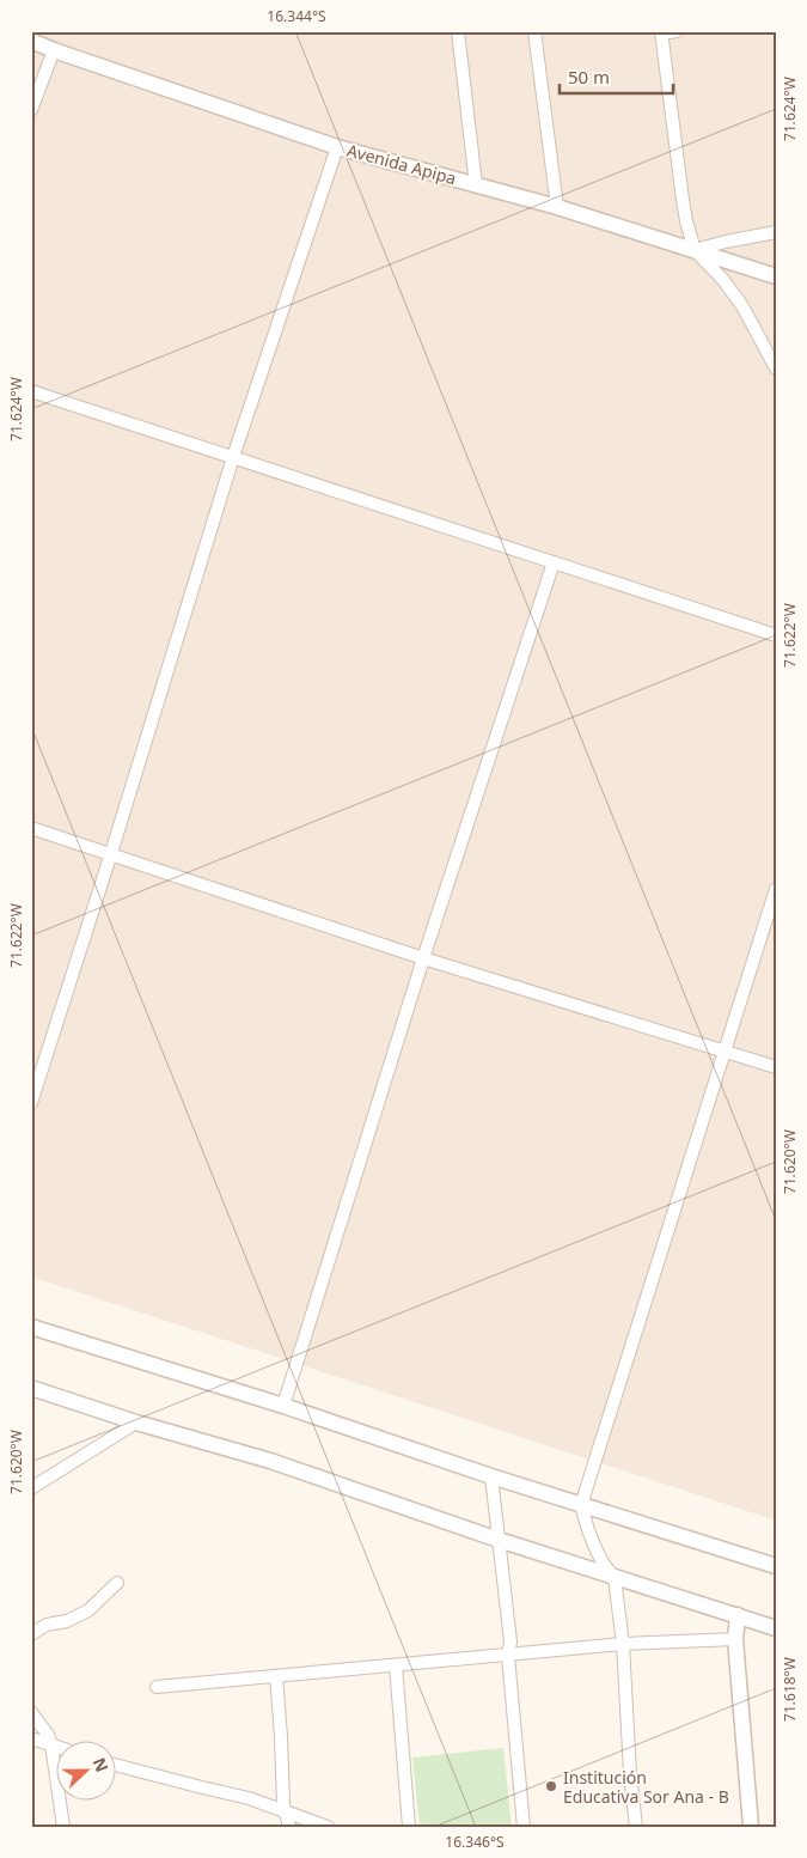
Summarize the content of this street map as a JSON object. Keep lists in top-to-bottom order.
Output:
{
  "streets": {
    "street": ["Avenida Apipa"]
  },
  "places": ["Institución Educativa Sor Ana - B"],
  "scale_bar": "50 m",
  "north": "right",
  "coordinates": [
    "16.344°S",
    "71.624°W",
    "71.622°W",
    "71.620°W",
    "71.618°W",
    "16.346°S"
  ]
}
